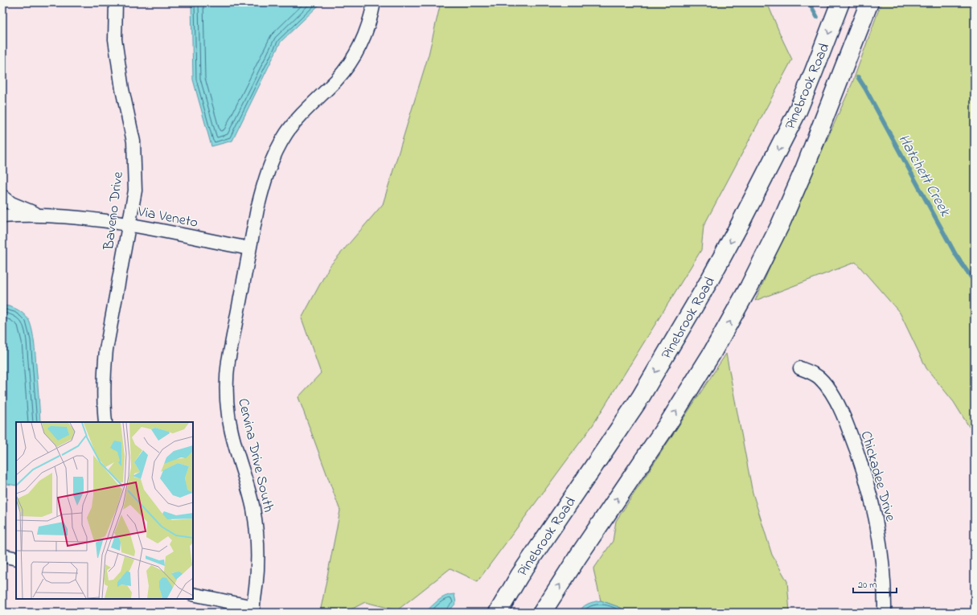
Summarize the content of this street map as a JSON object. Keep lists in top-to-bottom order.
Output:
{
  "streets": {
    "street": [
      "Pinebrook Road",
      "Baveno Drive",
      "Via Veneto",
      "Cervina Drive South",
      "Chickadee Drive"
    ]
  },
  "crossings": [
    ["Baveno Drive", "Via Veneto"],
    ["Via Veneto", "Cervina Drive South"]
  ],
  "water": ["Hatchett Creek"],
  "scale_bar": "20 m"
}
